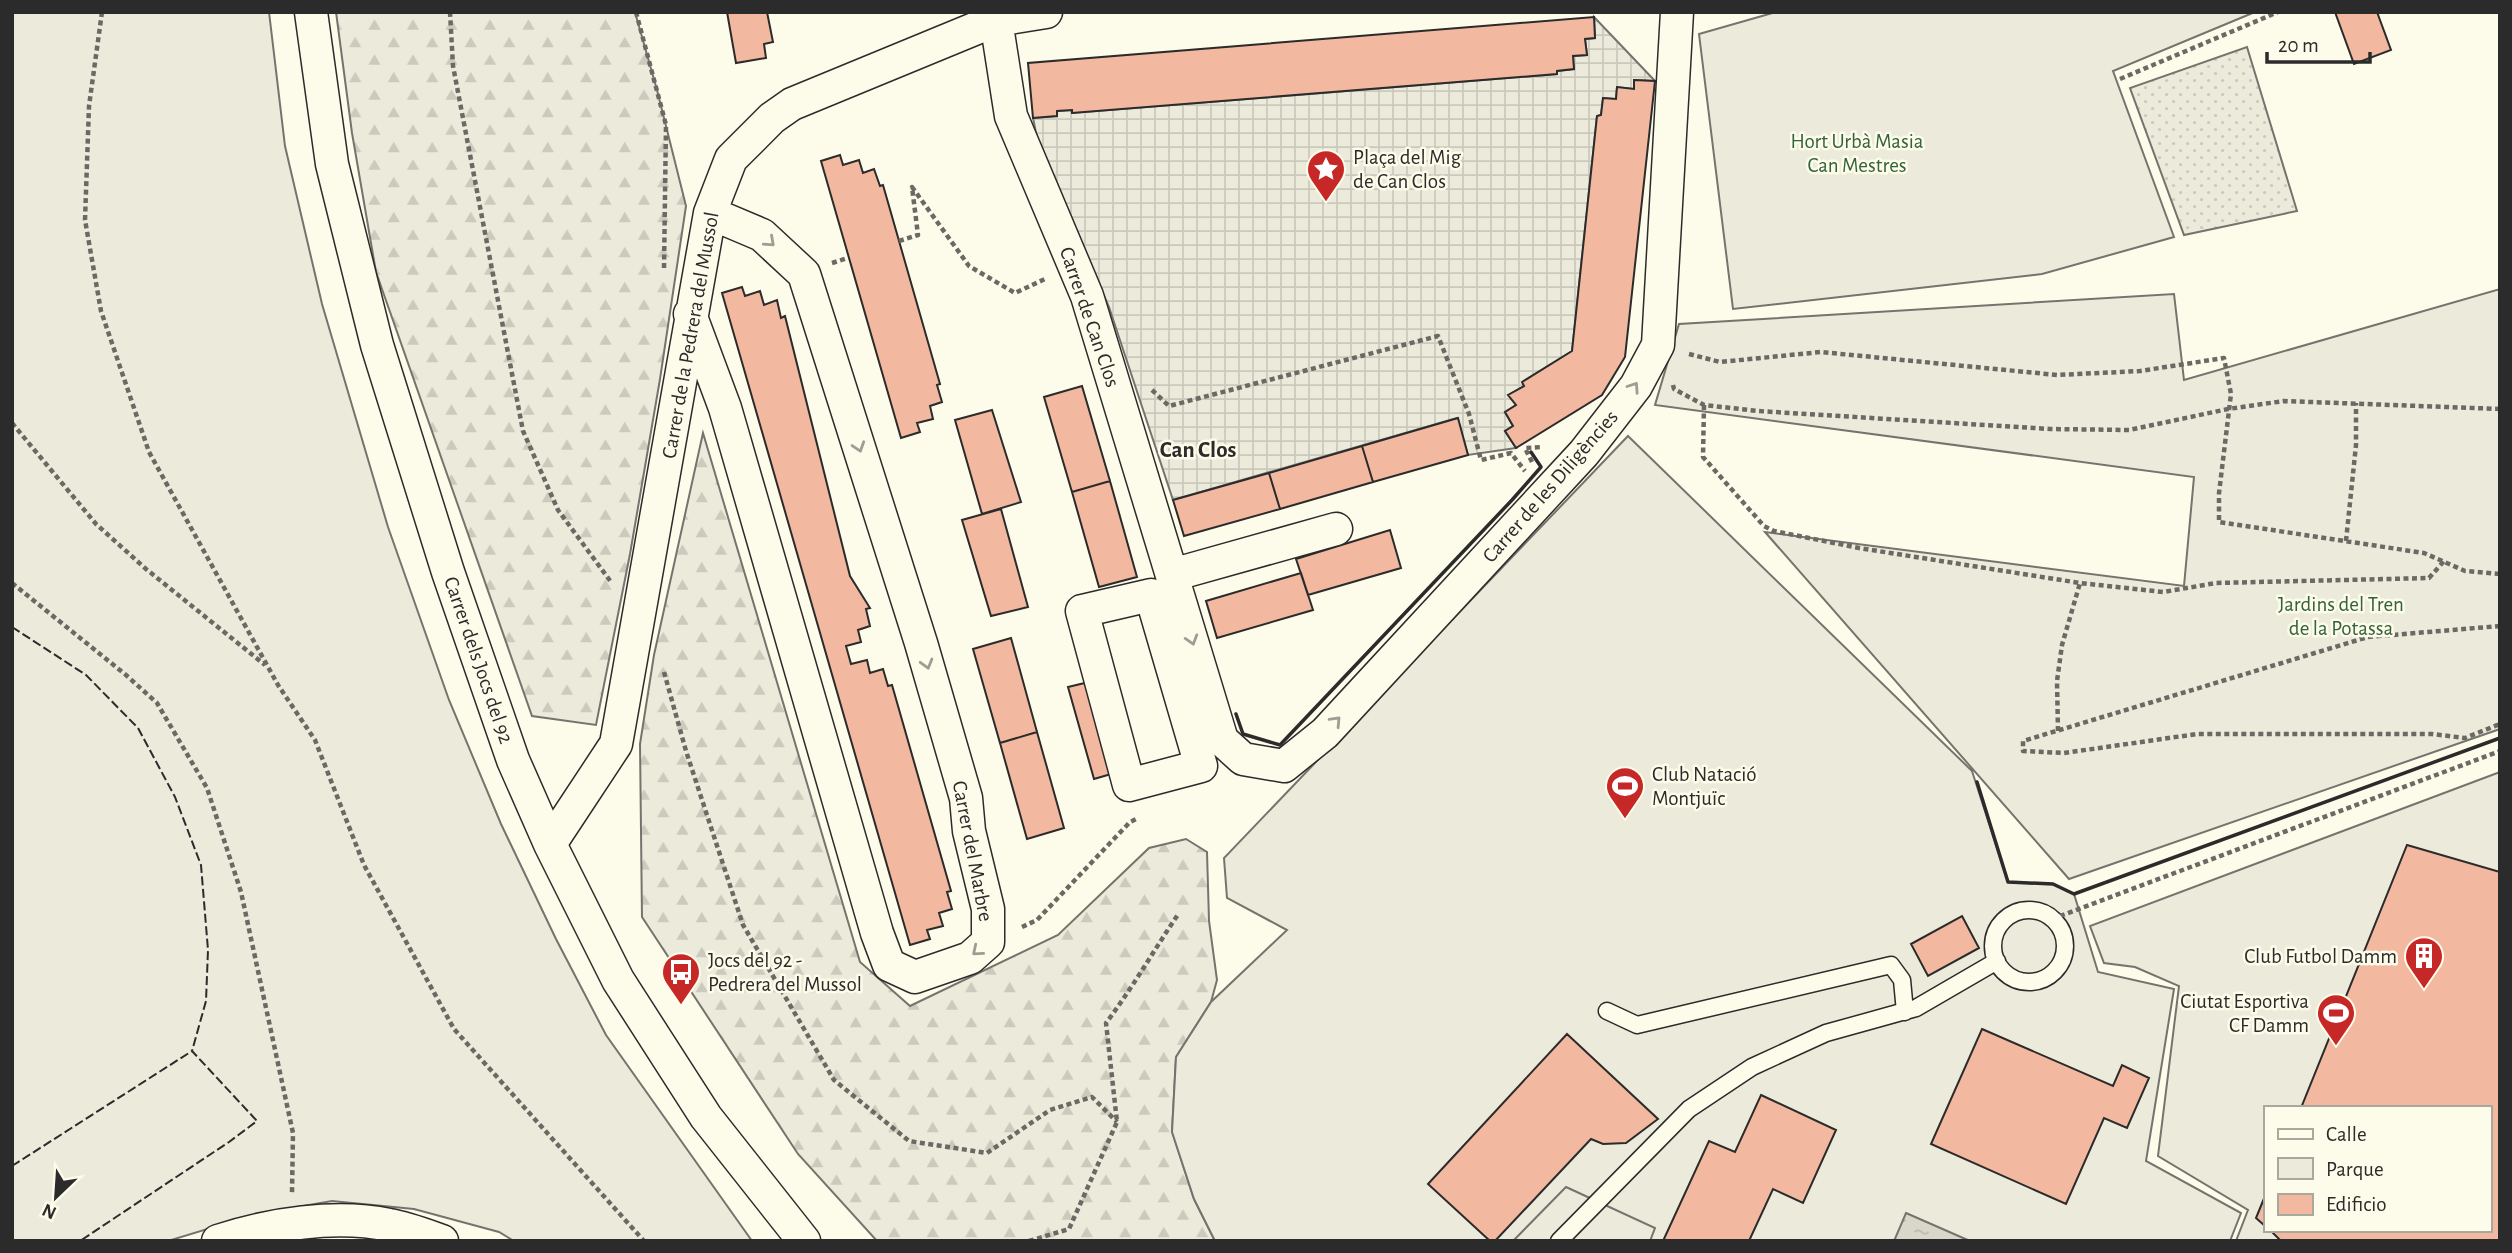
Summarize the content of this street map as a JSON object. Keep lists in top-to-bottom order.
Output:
{
  "streets": {
    "street": [
      "Carrer de Can Clos",
      "Carrer de la Pedrera del Mussol",
      "Carrer de les Diligències",
      "Carrer dels Jocs del 92",
      "Carrer del Marbre"
    ]
  },
  "crossings": [
    ["Carrer de Can Clos", "Carrer de la Pedrera del Mussol"],
    ["Carrer de Can Clos", "Carrer de les Diligències"],
    ["Carrer de la Pedrera del Mussol", "Carrer dels Jocs del 92"],
    ["Carrer de la Pedrera del Mussol", "Carrer del Marbre"]
  ],
  "one_way": ["Carrer de les Diligències"],
  "districts": ["Can Clos"],
  "parks": ["Hort Urbà Masia Can Mestres", "Jardins del Tren de la Potassa"],
  "places": {
    "place": ["Plaça del Mig de Can Clos"],
    "sports": ["Club Natació Montjuïc", "Ciutat Esportiva CF Damm"],
    "building": ["Club Futbol Damm"],
    "bus stop": ["Jocs del 92 - Pedrera del Mussol"]
  },
  "legend": ["Calle", "Parque", "Edificio"],
  "scale_bar": "20 m",
  "north": "bottom left"
}
